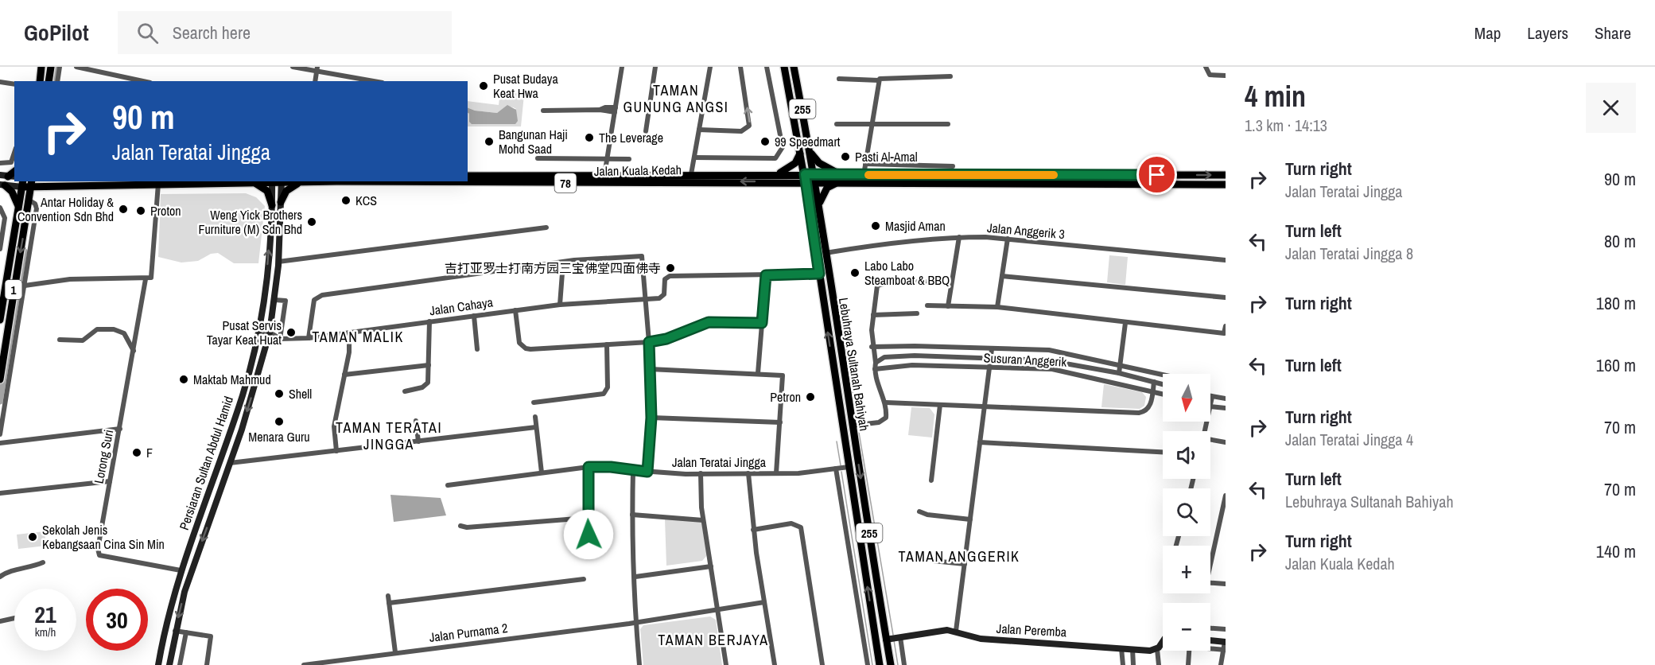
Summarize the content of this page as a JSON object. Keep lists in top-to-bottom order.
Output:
{
  "streets": {
    "main road": [
      "255",
      "Jalan Kuala Kedah",
      "78",
      "1",
      "Lebuhraya Sultanah Bahiyah",
      "Persiaran Sultan Abdul Hamid",
      "Jalan Peremba"
    ],
    "street": [
      "Jalan Anggerik 3",
      "Jalan Cahaya",
      "Susuran Anggerik",
      "Lorong Suri",
      "Jalan Teratai Jingga",
      "Jalan Purnama 2"
    ]
  },
  "crossings": [
    ["Jalan Kuala Kedah", "1"],
    ["Jalan Kuala Kedah", "Lebuhraya Sultanah Bahiyah"],
    ["Jalan Kuala Kedah", "Lorong Suri"],
    ["Jalan Kuala Kedah", "Persiaran Sultan Abdul Hamid"],
    ["Jalan Anggerik 3", "Lebuhraya Sultanah Bahiyah"],
    ["Jalan Cahaya", "Persiaran Sultan Abdul Hamid"],
    ["Lebuhraya Sultanah Bahiyah", "Jalan Teratai Jingga"],
    ["Lebuhraya Sultanah Bahiyah", "Jalan Peremba"],
    ["Lorong Suri", "Persiaran Sultan Abdul Hamid"]
  ],
  "districts": [
    "TAMAN GUNUNG ANGSI",
    "TAMAN MALIK",
    "TAMAN TERATAI JINGGA",
    "TAMAN ANGGERIK",
    "TAMAN BERJAYA"
  ],
  "places": [
    "Pusat Budaya Keat Hwa",
    "The Leverage",
    "Bangunan Haji Mohd Saad",
    "99 Speedmart",
    "Pasti Al-Amal",
    "KCS",
    "Antar Holiday & Convention Sdn Bhd",
    "Proton",
    "Weng Yick Brothers Furniture (M) Sdn Bhd",
    "Masjid Aman",
    "吉打亚罗士打南方园三宝佛堂四面佛寺",
    "Labo Labo Steamboat & BBQ",
    "Pusat Servis Tayar Keat Huat",
    "Maktab Mahmud",
    "Shell",
    "Petron",
    "Menara Guru",
    "F",
    "Sekolah Jenis Kebangsaan Cina Sin Min"
  ],
  "north": "bottom",
  "page": {
    "header": "GoPilot",
    "search": "Search here",
    "nav": ["Map", "Layers", "Share"],
    "heading": ["4 min", "1.3 km · 14:13"],
    "turn": ["90 m", "Jalan Teratai Jingga"],
    "list": [
      {
        "name": "Turn right",
        "note": "Jalan Teratai Jingga",
        "value": "90 m"
      },
      {
        "name": "Turn left",
        "note": "Jalan Teratai Jingga 8",
        "value": "80 m"
      },
      {
        "name": "Turn right",
        "value": "180 m"
      },
      {
        "name": "Turn left",
        "value": "160 m"
      },
      {
        "name": "Turn right",
        "note": "Jalan Teratai Jingga 4",
        "value": "70 m"
      },
      {
        "name": "Turn left",
        "note": "Lebuhraya Sultanah Bahiyah",
        "value": "70 m"
      },
      {
        "name": "Turn right",
        "note": "Jalan Kuala Kedah",
        "value": "140 m"
      }
    ],
    "map_buttons": ["+", "−"],
    "speed": "21 km/h",
    "limit": "30"
  }
}
